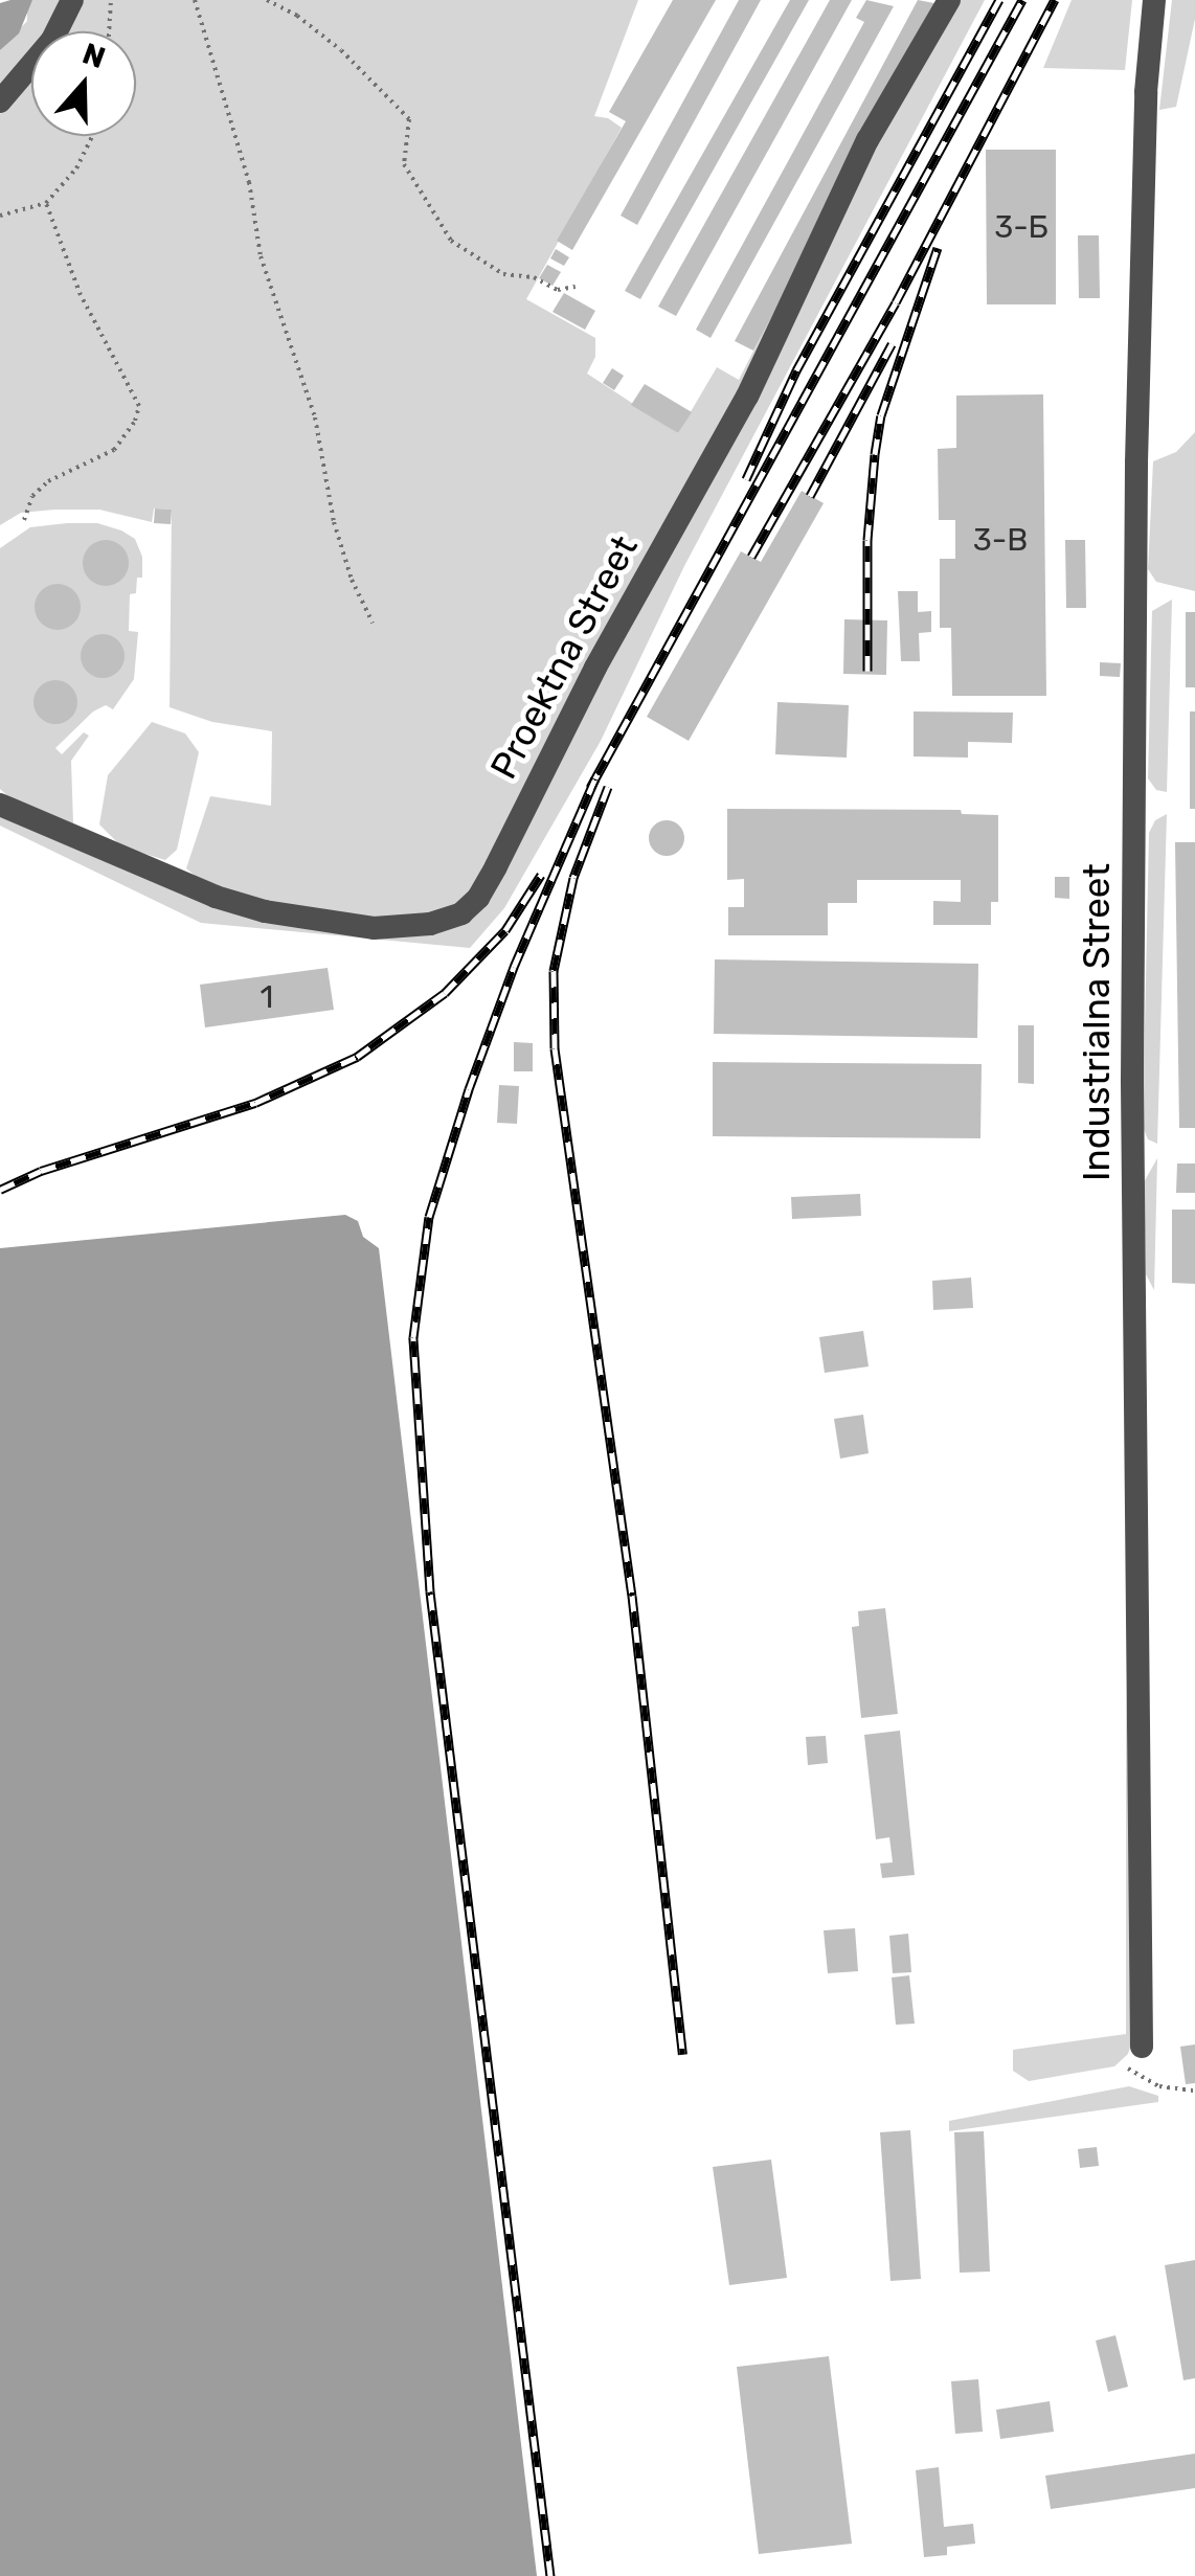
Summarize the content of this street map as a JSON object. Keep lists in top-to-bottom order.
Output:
{
  "streets": {
    "street": ["Proektna Street", "Industrialna Street"]
  },
  "house_numbers": ["3-Б", "3-В", "1"],
  "north": "top"
}
